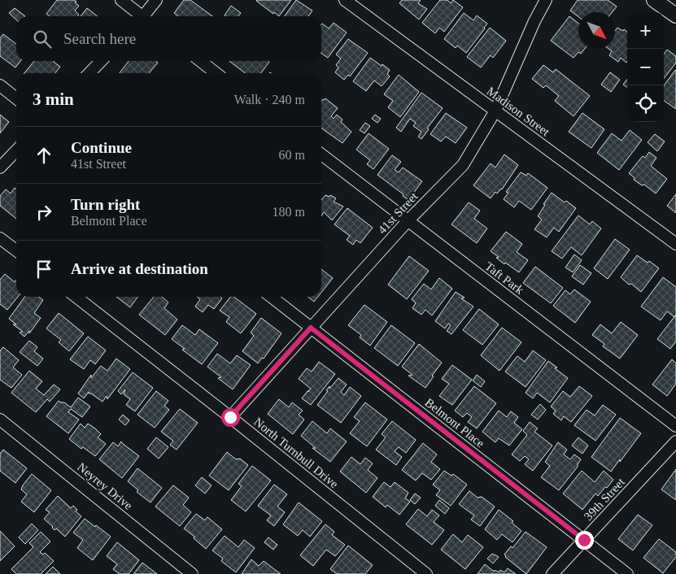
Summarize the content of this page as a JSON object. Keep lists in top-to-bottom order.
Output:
{
  "streets": {
    "street": [
      "Madison Street",
      "41st Street",
      "Taft Park",
      "Belmont Place",
      "North Turnbull Drive",
      "Neyrey Drive",
      "39th Street"
    ]
  },
  "crossings": [
    ["Madison Street", "41st Street"],
    ["41st Street", "Taft Park"],
    ["41st Street", "Belmont Place"],
    ["41st Street", "North Turnbull Drive"],
    ["Belmont Place", "39th Street"]
  ],
  "north": "bottom right",
  "page": {
    "map_buttons": ["+", "−"],
    "search": "Search here",
    "heading": ["3 min", "Walk · 240 m"],
    "list": [
      ["Continue", "41st Street", "60 m"],
      ["Turn right", "Belmont Place", "180 m"],
      "Arrive at destination"
    ]
  }
}
